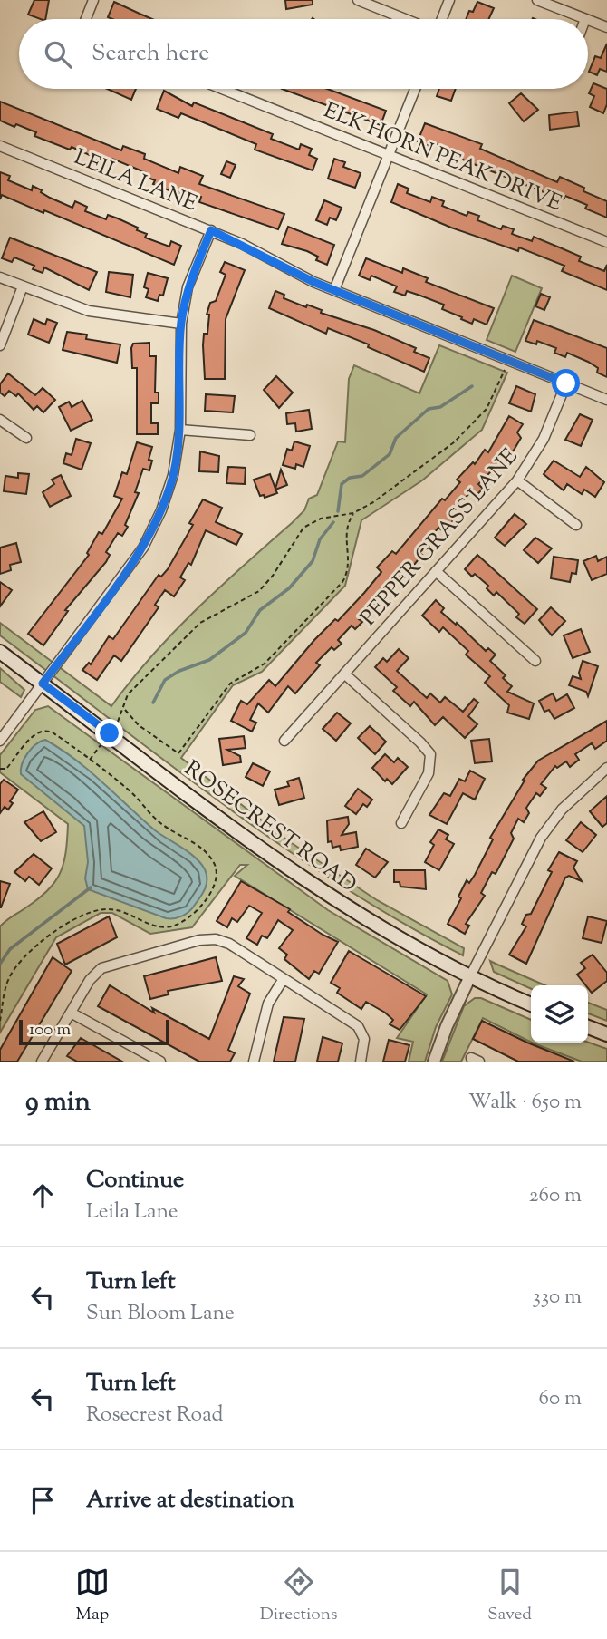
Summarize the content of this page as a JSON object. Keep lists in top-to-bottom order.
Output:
{
  "streets": {
    "main road": ["ROSECREST ROAD"],
    "street": ["ELK HORN PEAK DRIVE", "LEILA LANE", "PEPPER GRASS LANE"]
  },
  "crossings": [
    ["LEILA LANE", "PEPPER GRASS LANE"]
  ],
  "scale_bar": "100 m",
  "page": {
    "search": "Search here",
    "scale": "100 m",
    "heading": ["9 min", "Walk · 650 m"],
    "list": [
      ["Continue", "Leila Lane", "260 m"],
      ["Turn left", "Sun Bloom Lane", "330 m"],
      ["Turn left", "Rosecrest Road", "60 m"],
      "Arrive at destination"
    ],
    "nav": ["Map", "Directions", "Saved"]
  }
}
